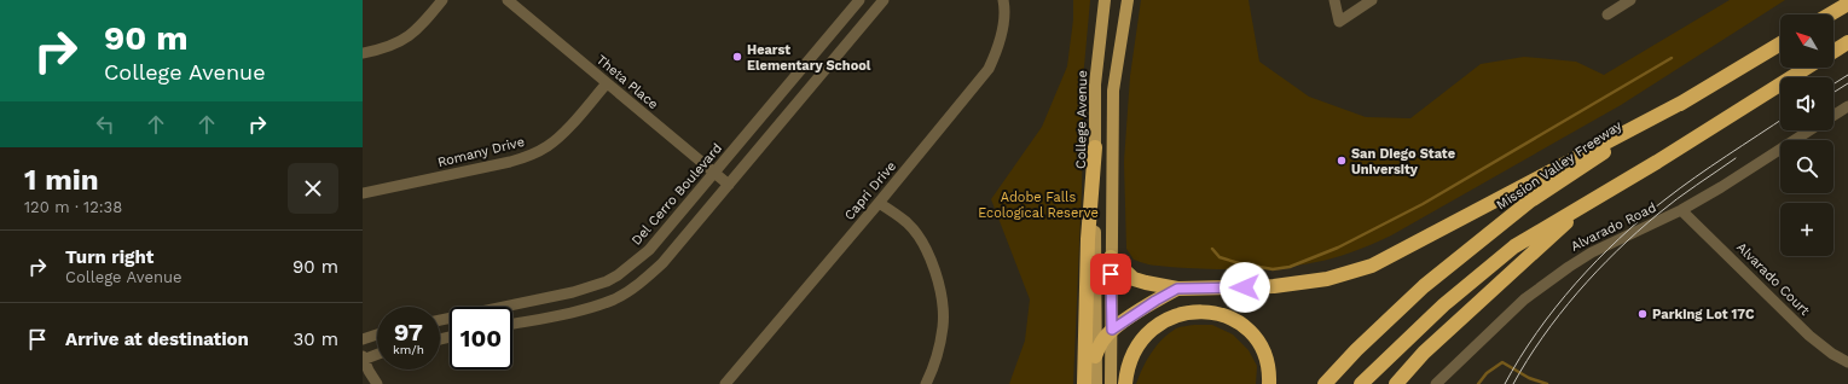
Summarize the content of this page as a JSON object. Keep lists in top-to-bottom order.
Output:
{
  "streets": {
    "highway": ["Mission Valley Freeway"],
    "main road": ["College Avenue"],
    "street": [
      "Theta Place",
      "Romany Drive",
      "Capri Drive",
      "Del Cerro Boulevard",
      "Alvarado Road",
      "Alvarado Court"
    ]
  },
  "crossings": [
    ["Theta Place", "Romany Drive"],
    ["Theta Place", "Del Cerro Boulevard"],
    ["Alvarado Road", "Alvarado Court"]
  ],
  "parks": ["Adobe Falls Ecological Reserve"],
  "places": ["Hearst Elementary School", "San Diego State University", "Parking Lot 17C"],
  "north": "top left",
  "page": {
    "turn": ["90 m", "College Avenue"],
    "map_buttons": "+",
    "heading": ["1 min", "120 m · 12:38"],
    "list": [
      {
        "name": "Turn right",
        "note": "College Avenue",
        "value": "90 m"
      },
      {
        "name": "Arrive at destination",
        "value": "30 m"
      }
    ],
    "speed": "97 km/h",
    "limit": "100"
  }
}
